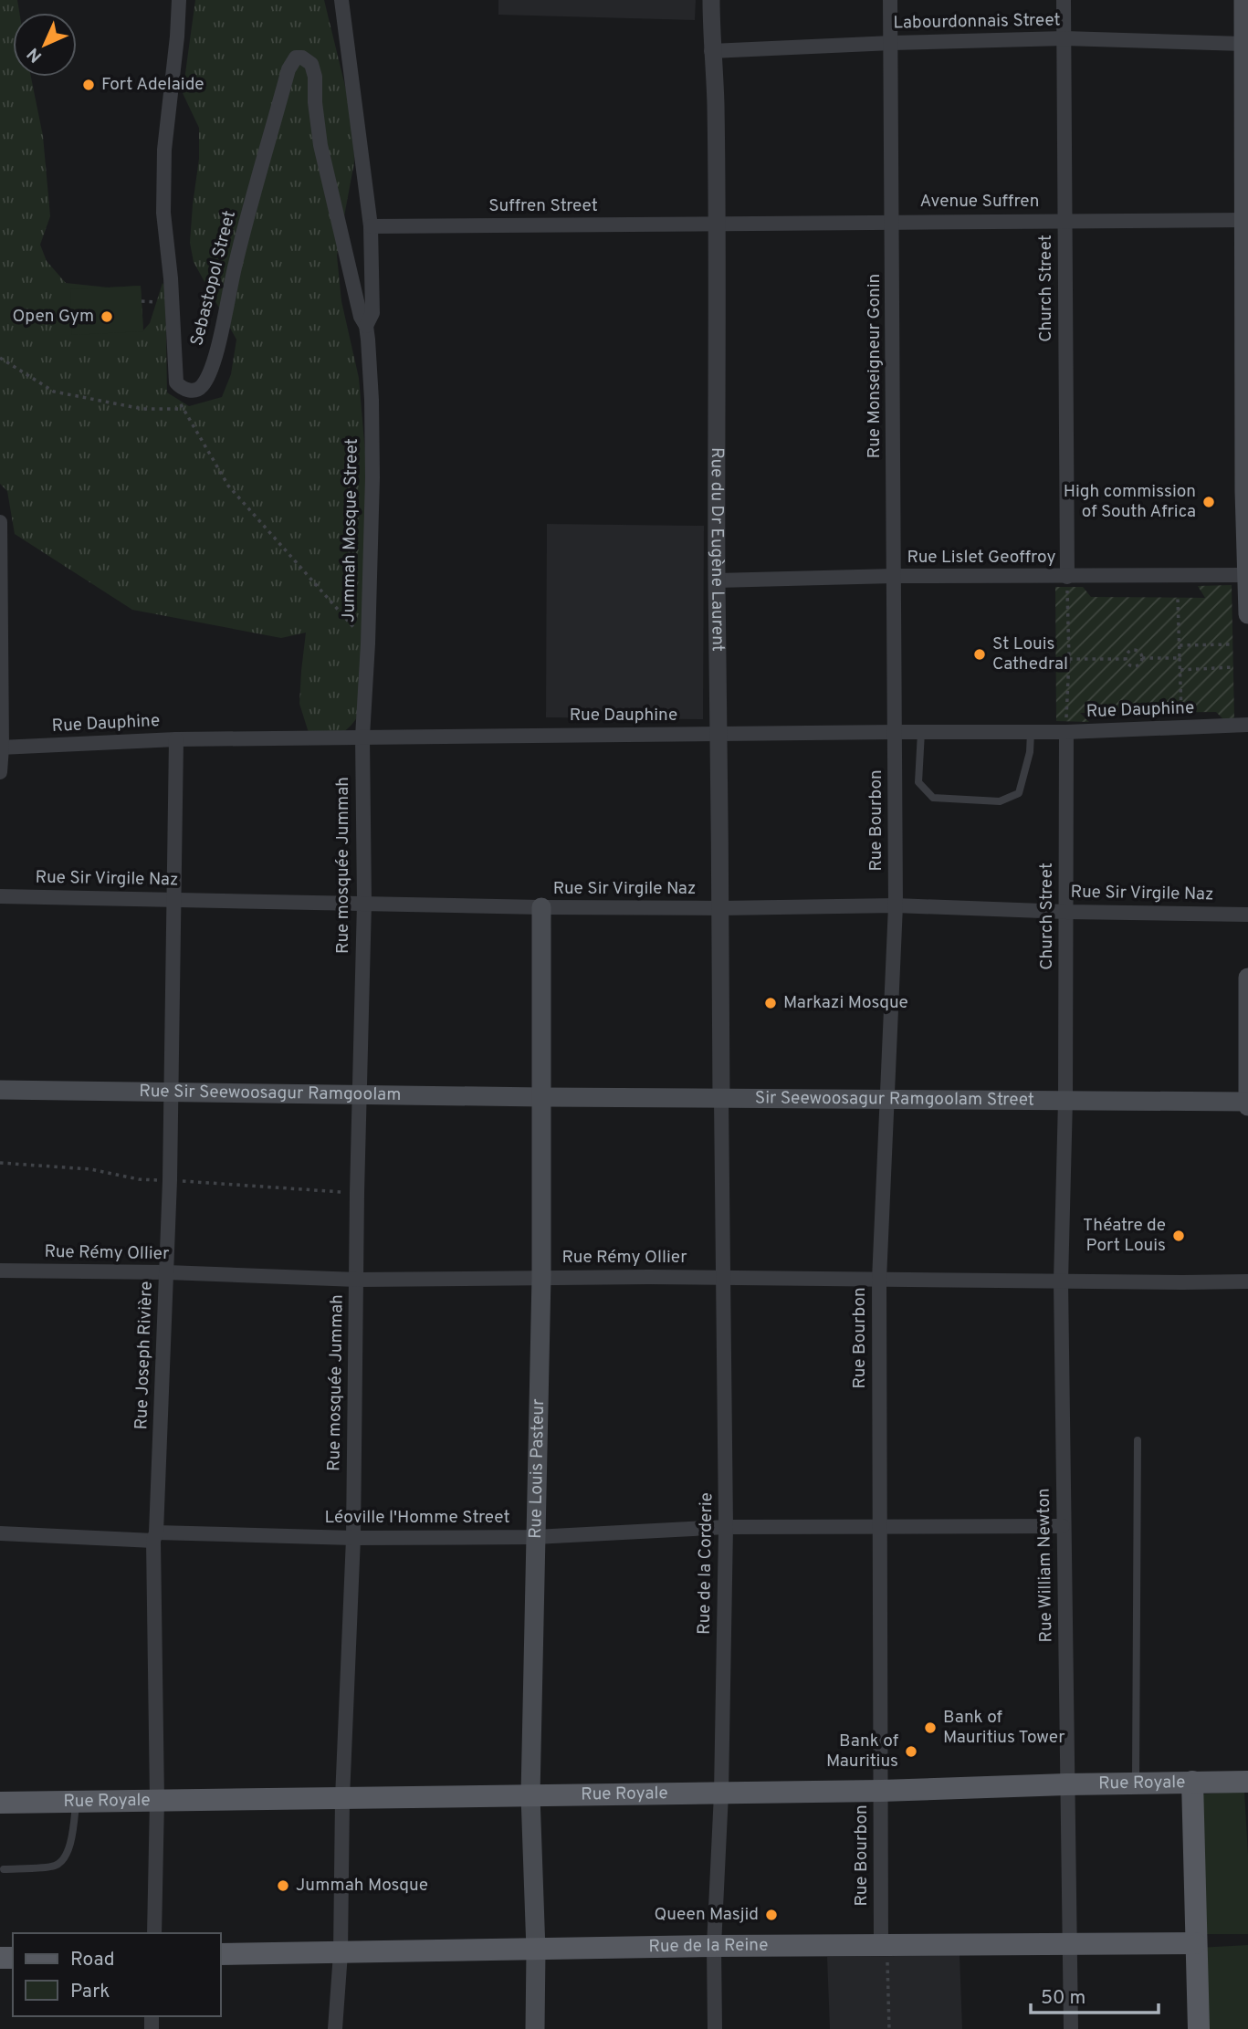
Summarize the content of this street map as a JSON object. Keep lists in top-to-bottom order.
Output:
{
  "streets": {
    "main road": [
      "Rue Sir Seewoosagur Ramgoolam",
      "Sir Seewoosagur Ramgoolam Street",
      "Rue Louis Pasteur",
      "Rue Royale",
      "Rue de la Reine"
    ],
    "street": [
      "Labourdonnais Street",
      "Avenue Suffren",
      "Suffren Street",
      "Sebastopol Street",
      "Church Street",
      "Rue Monseigneur Gonin",
      "Jummah Mosque Street",
      "Rue du Dr Eugène Laurent",
      "Rue Lislet Geoffroy",
      "Rue Dauphine",
      "Rue Bourbon",
      "Rue mosquée Jummah",
      "Rue Sir Virgile Naz",
      "Rue Rémy Ollier",
      "Rue Joseph Rivière",
      "Léoville l'Homme Street",
      "Rue de la Corderie",
      "Rue William Newton"
    ]
  },
  "crossings": [
    ["Labourdonnais Street", "Church Street"],
    ["Labourdonnais Street", "Rue Monseigneur Gonin"],
    ["Labourdonnais Street", "Rue du Dr Eugène Laurent"],
    ["Avenue Suffren", "Suffren Street"],
    ["Avenue Suffren", "Church Street"],
    ["Avenue Suffren", "Rue Monseigneur Gonin"],
    ["Avenue Suffren", "Rue du Dr Eugène Laurent"],
    ["Suffren Street", "Rue du Dr Eugène Laurent"],
    ["Sebastopol Street", "Jummah Mosque Street"],
    ["Church Street", "Rue Lislet Geoffroy"],
    ["Church Street", "Rue Dauphine"],
    ["Church Street", "Rue Sir Virgile Naz"],
    ["Church Street", "Sir Seewoosagur Ramgoolam Street"],
    ["Church Street", "Rue William Newton"],
    ["Rue Monseigneur Gonin", "Rue Lislet Geoffroy"],
    ["Rue Monseigneur Gonin", "Rue Dauphine"],
    ["Rue Monseigneur Gonin", "Rue Bourbon"],
    ["Jummah Mosque Street", "Rue Dauphine"],
    ["Jummah Mosque Street", "Rue mosquée Jummah"],
    ["Rue du Dr Eugène Laurent", "Rue Lislet Geoffroy"],
    ["Rue du Dr Eugène Laurent", "Rue Dauphine"],
    ["Rue du Dr Eugène Laurent", "Rue Sir Virgile Naz"],
    ["Rue du Dr Eugène Laurent", "Sir Seewoosagur Ramgoolam Street"],
    ["Rue du Dr Eugène Laurent", "Rue de la Corderie"],
    ["Rue Dauphine", "Rue Bourbon"],
    ["Rue Dauphine", "Rue mosquée Jummah"],
    ["Rue Dauphine", "Rue Joseph Rivière"],
    ["Rue Bourbon", "Rue Sir Virgile Naz"],
    ["Rue Bourbon", "Sir Seewoosagur Ramgoolam Street"],
    ["Rue Bourbon", "Rue Rémy Ollier"],
    ["Rue Bourbon", "Léoville l'Homme Street"],
    ["Rue Bourbon", "Rue Royale"],
    ["Rue Bourbon", "Rue de la Reine"],
    ["Rue mosquée Jummah", "Rue Sir Virgile Naz"],
    ["Rue mosquée Jummah", "Rue Sir Seewoosagur Ramgoolam"],
    ["Rue mosquée Jummah", "Rue Rémy Ollier"],
    ["Rue mosquée Jummah", "Léoville l'Homme Street"],
    ["Rue mosquée Jummah", "Rue Royale"],
    ["Rue mosquée Jummah", "Rue de la Reine"],
    ["Rue Sir Virgile Naz", "Rue Joseph Rivière"],
    ["Rue Sir Virgile Naz", "Rue Louis Pasteur"],
    ["Rue Sir Seewoosagur Ramgoolam", "Sir Seewoosagur Ramgoolam Street"],
    ["Rue Sir Seewoosagur Ramgoolam", "Rue Joseph Rivière"],
    ["Rue Sir Seewoosagur Ramgoolam", "Rue Louis Pasteur"],
    ["Sir Seewoosagur Ramgoolam Street", "Rue Louis Pasteur"],
    ["Sir Seewoosagur Ramgoolam Street", "Rue de la Corderie"],
    ["Sir Seewoosagur Ramgoolam Street", "Rue William Newton"],
    ["Rue Rémy Ollier", "Rue Joseph Rivière"],
    ["Rue Rémy Ollier", "Rue Louis Pasteur"],
    ["Rue Rémy Ollier", "Rue de la Corderie"],
    ["Rue Rémy Ollier", "Rue William Newton"],
    ["Rue Joseph Rivière", "Léoville l'Homme Street"],
    ["Rue Joseph Rivière", "Rue Royale"],
    ["Rue Louis Pasteur", "Léoville l'Homme Street"],
    ["Rue Louis Pasteur", "Rue Royale"],
    ["Rue Louis Pasteur", "Rue de la Reine"],
    ["Léoville l'Homme Street", "Rue de la Corderie"],
    ["Léoville l'Homme Street", "Rue William Newton"],
    ["Rue de la Corderie", "Rue Royale"],
    ["Rue de la Corderie", "Rue de la Reine"],
    ["Rue William Newton", "Rue Royale"],
    ["Rue William Newton", "Rue de la Reine"]
  ],
  "places": [
    "Fort Adelaide",
    "Open Gym",
    "High commission of South Africa",
    "St Louis Cathedral",
    "Markazi Mosque",
    "Théatre de Port Louis",
    "Bank of Mauritius Tower",
    "Bank of Mauritius",
    "Jummah Mosque",
    "Queen Masjid"
  ],
  "legend": ["Road", "Park"],
  "scale_bar": "50 m",
  "north": "bottom left"
}
